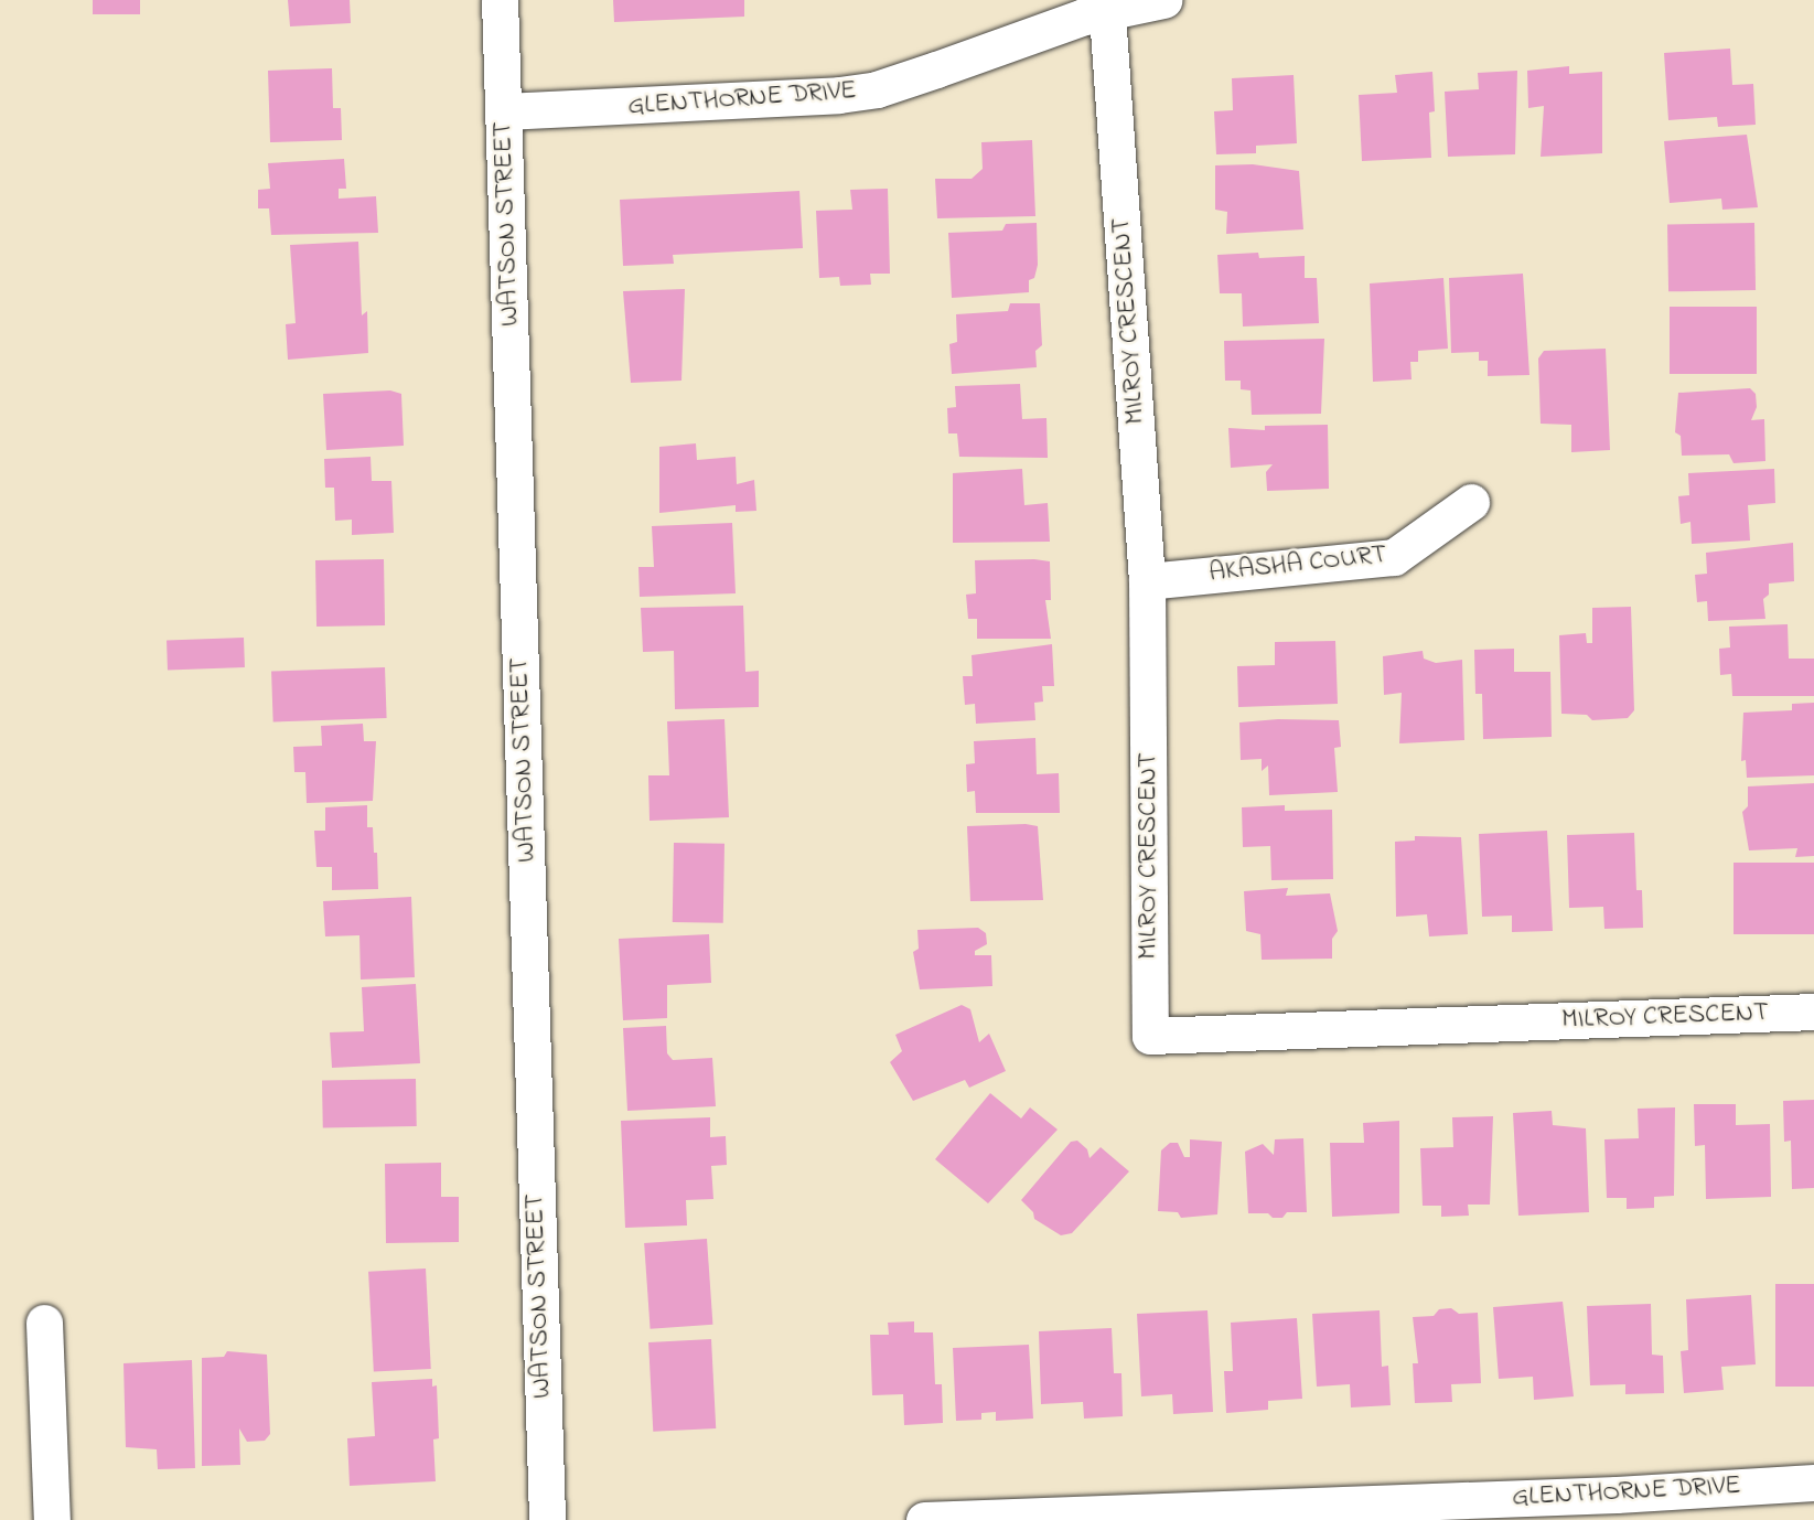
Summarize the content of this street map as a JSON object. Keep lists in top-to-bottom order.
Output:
{
  "streets": {
    "street": [
      "GLENTHORNE DRIVE",
      "WATSON STREET",
      "MILROY CRESCENT",
      "AKASHA COURT"
    ]
  },
  "crossings": [
    ["GLENTHORNE DRIVE", "WATSON STREET"],
    ["GLENTHORNE DRIVE", "MILROY CRESCENT"],
    ["MILROY CRESCENT", "AKASHA COURT"]
  ]
}
